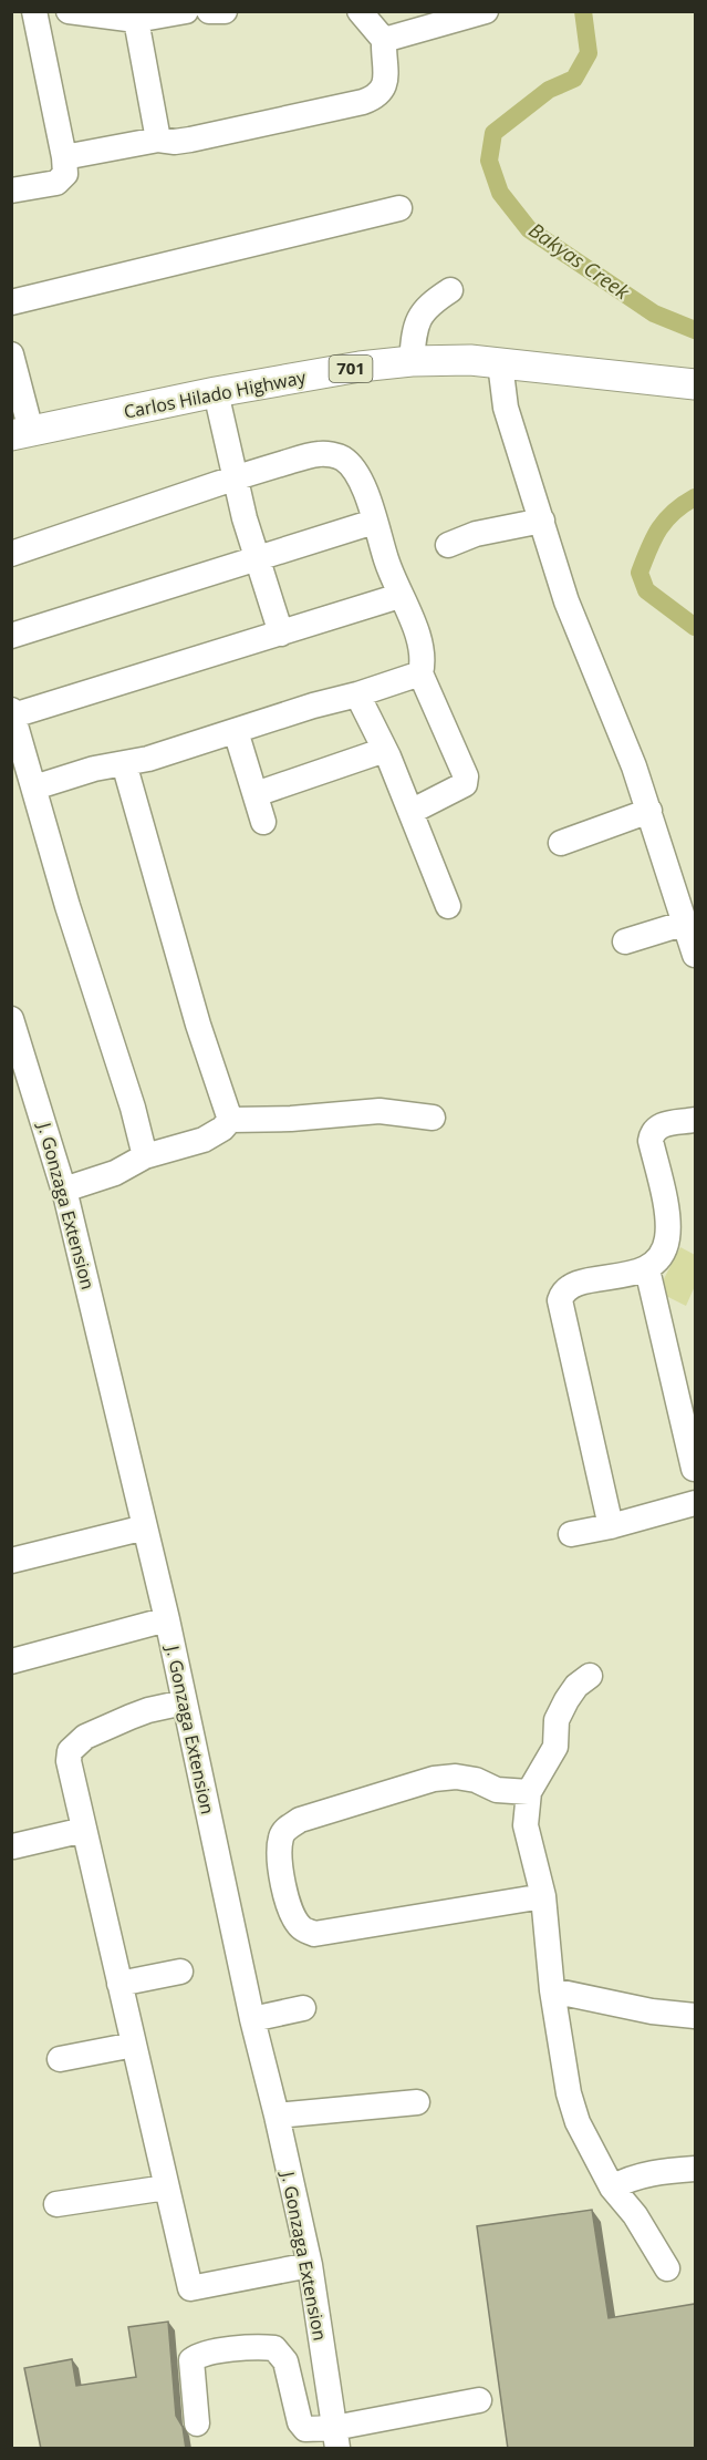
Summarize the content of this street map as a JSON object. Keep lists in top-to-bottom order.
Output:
{
  "streets": {
    "main road": ["701", "Carlos Hilado Highway"],
    "street": ["J. Gonzaga Extension"]
  },
  "water": ["Bakyas Creek"]
}
